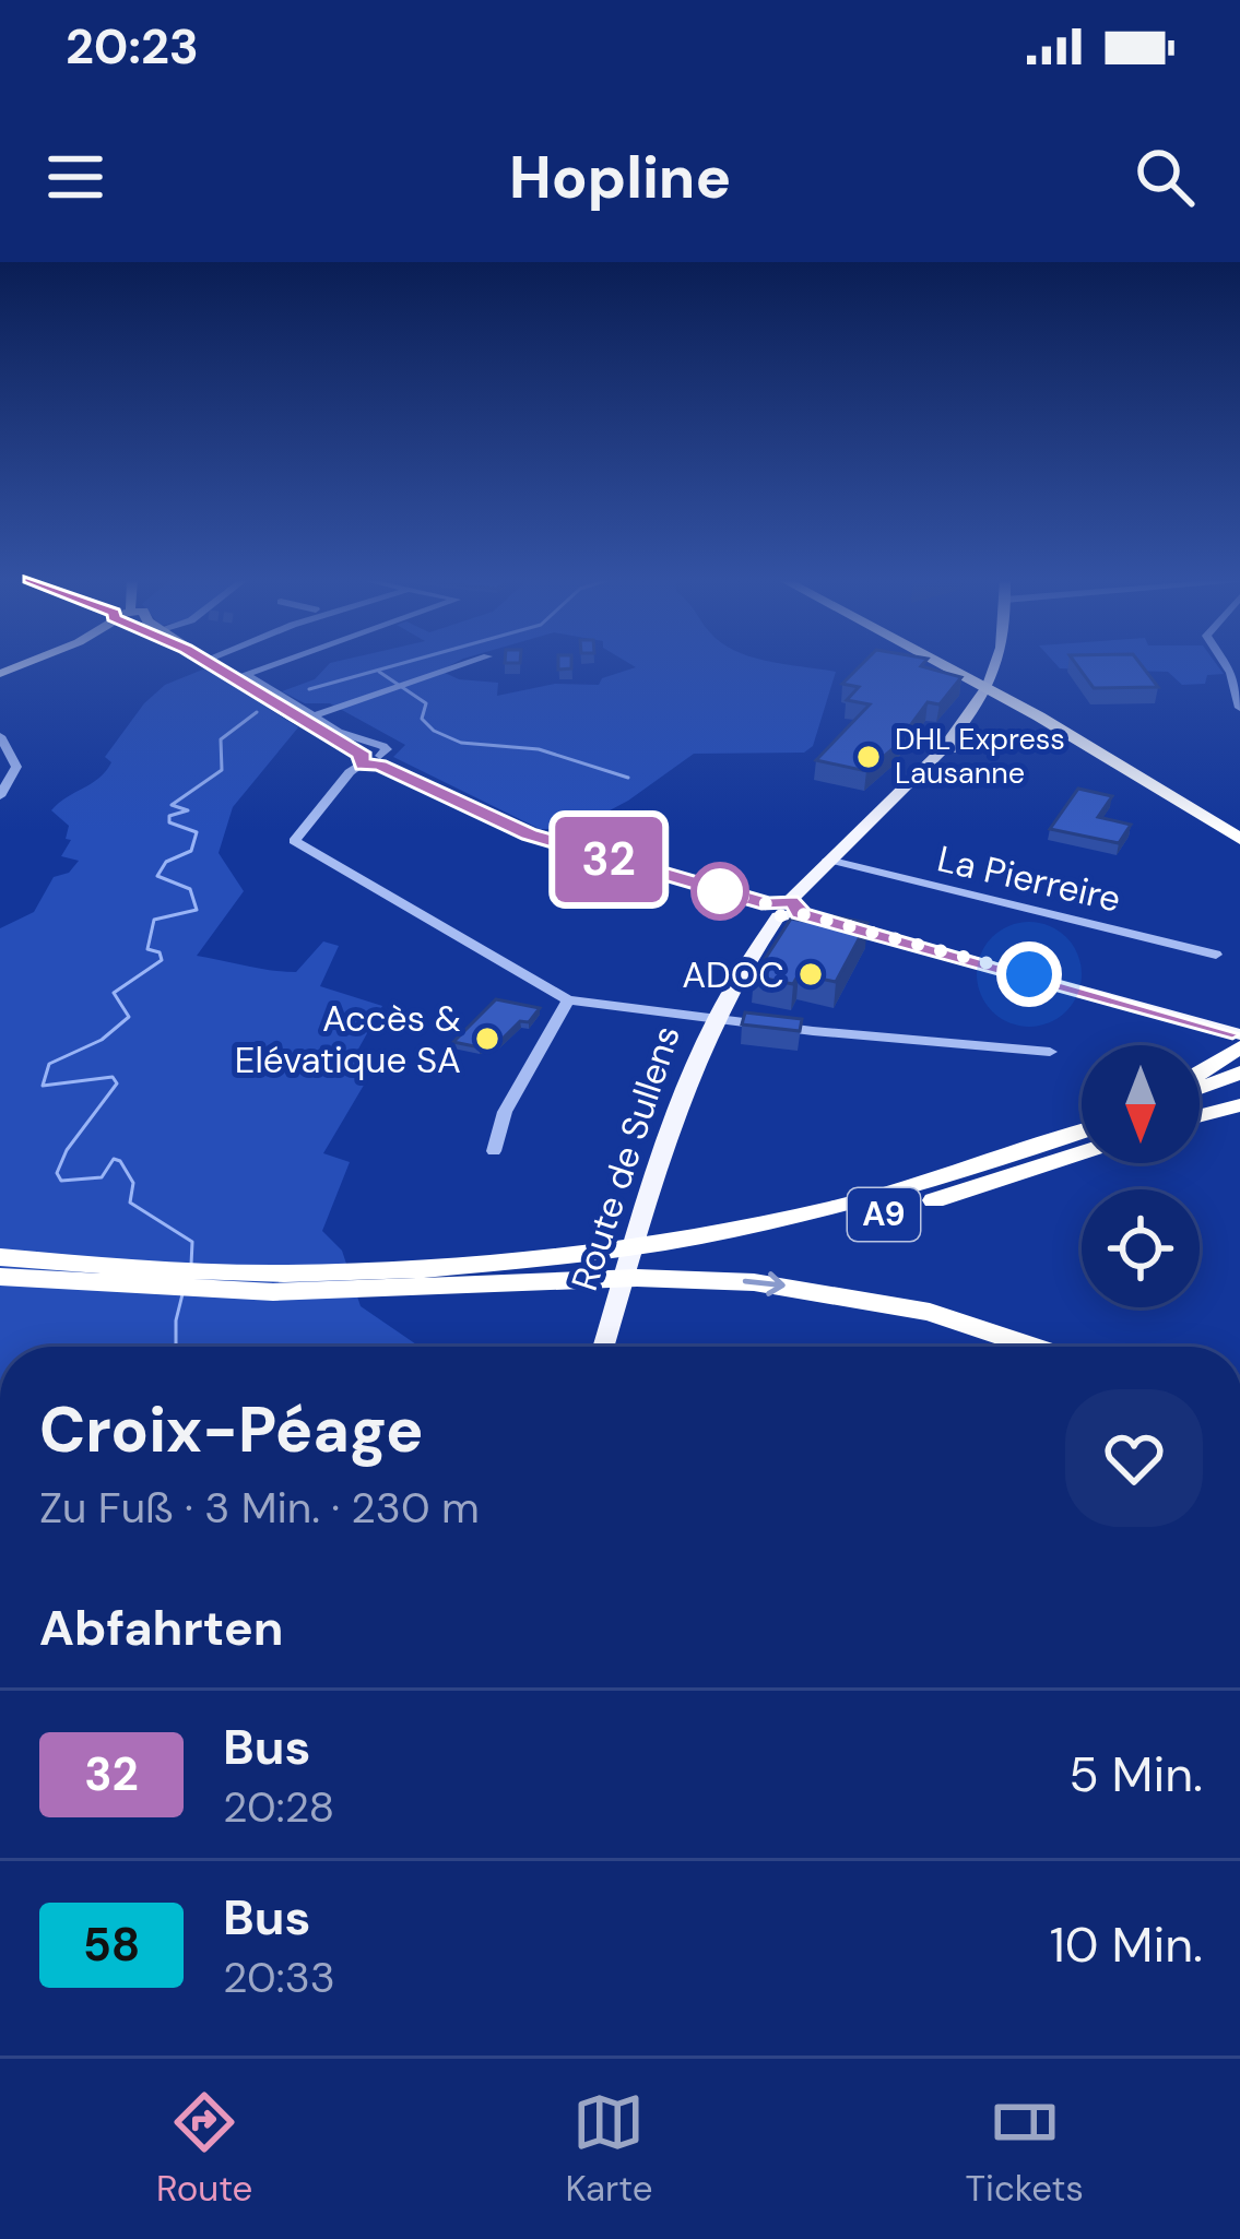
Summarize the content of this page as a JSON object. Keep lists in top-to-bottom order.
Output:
{
  "streets": {
    "highway": ["A9"],
    "main road": ["Route de Sullens"],
    "street": ["La Pierreire"]
  },
  "crossings": [
    ["La Pierreire", "Route de Sullens"]
  ],
  "places": ["DHL Express Lausanne", "ADOC", "Accès & Elévatique SA"],
  "lines": ["bus line 32"],
  "north": "bottom",
  "page": {
    "status": "20:23",
    "header": "Hopline",
    "on_map": "32",
    "heading": [
      ["Croix-Péage", "Zu Fuß · 3 Min. · 230 m"],
      "Abfahrten"
    ],
    "list": [
      {
        "mark": "32",
        "name": "Bus",
        "note": "20:28",
        "value": "5 Min."
      },
      {
        "mark": "58",
        "name": "Bus",
        "note": "20:33",
        "value": "10 Min."
      }
    ],
    "tabs": ["Route", "Karte", "Tickets"]
  }
}
